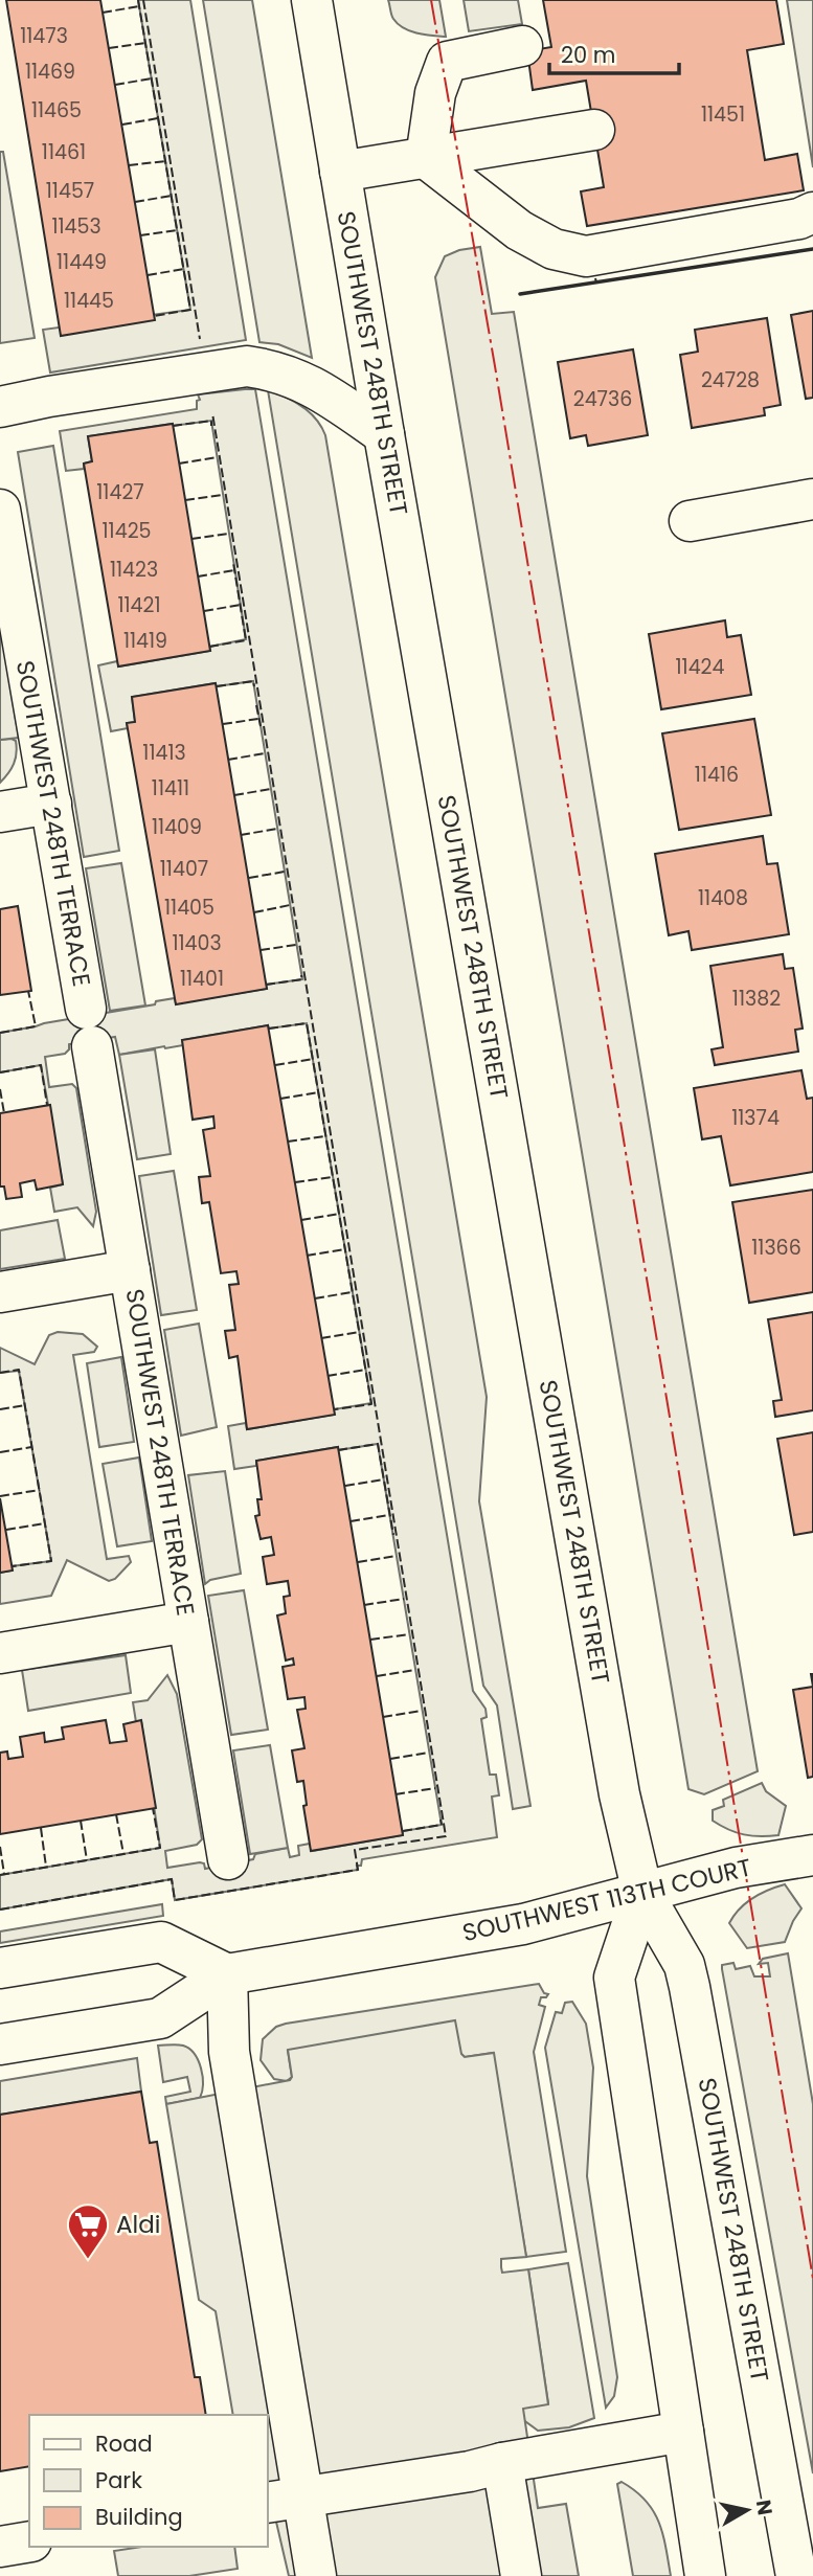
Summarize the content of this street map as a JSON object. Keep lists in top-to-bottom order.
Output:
{
  "streets": {
    "street": ["SOUTHWEST 248TH STREET", "SOUTHWEST 248TH TERRACE", "SOUTHWEST 113TH COURT"]
  },
  "crossings": [
    ["SOUTHWEST 248TH STREET", "SOUTHWEST 113TH COURT"]
  ],
  "places": {
    "supermarket": ["Aldi"]
  },
  "house_numbers": [
    "11473",
    "11469",
    "11465",
    "11451",
    "11461",
    "11457",
    "11453",
    "11449",
    "11445",
    "24728",
    "24736",
    "11427",
    "11425",
    "11423",
    "11421",
    "11419",
    "11424",
    "11413",
    "11416",
    "11411",
    "11409",
    "11407",
    "11408",
    "11405",
    "11403",
    "11401",
    "11382",
    "11374",
    "11366"
  ],
  "legend": ["Road", "Park", "Building"],
  "scale_bar": "20 m",
  "north": "right"
}
